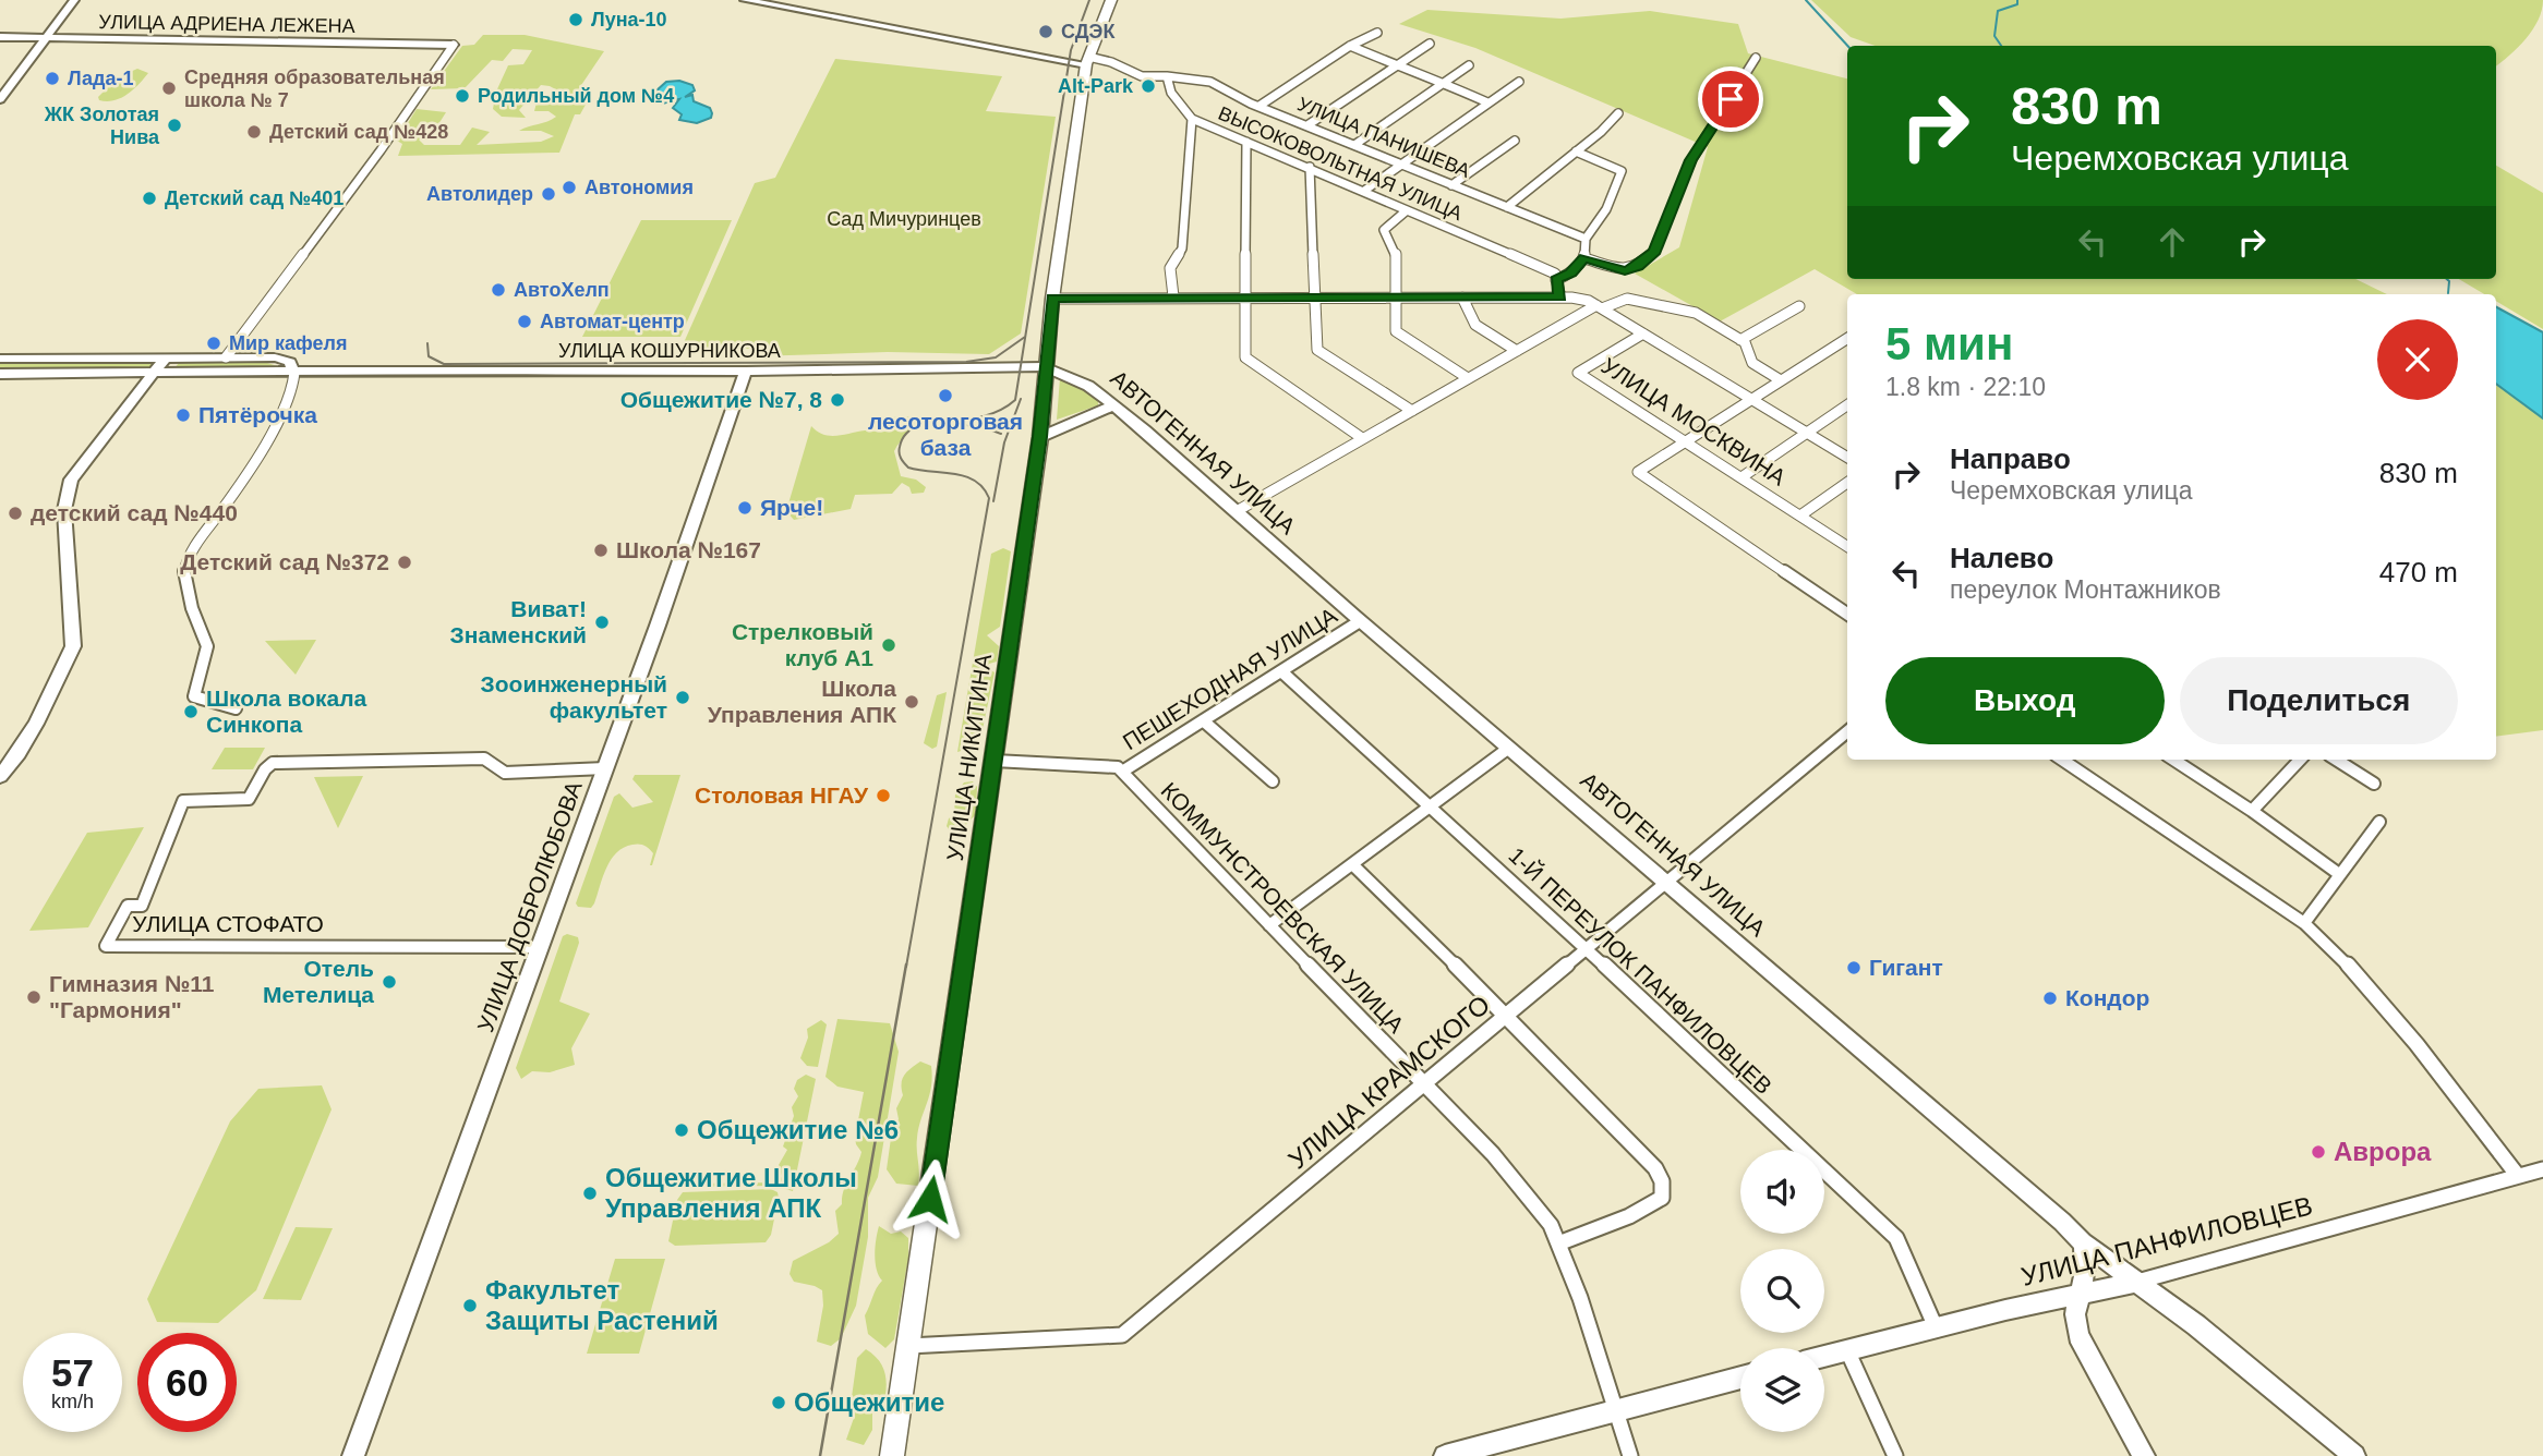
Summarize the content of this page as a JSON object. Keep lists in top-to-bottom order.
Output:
{
  "streets": {
    "main road": ["УЛИЦА НИКИТИНА"],
    "street": [
      "УЛИЦА АДРИЕНА ЛЕЖЕНА",
      "УЛИЦА ПАНИШЕВА",
      "ВЫСОКОВОЛЬТНАЯ УЛИЦА",
      "УЛИЦА КОШУРНИКОВА",
      "УЛИЦА МОСКВИНА",
      "АВТОГЕННАЯ УЛИЦА",
      "ПЕШЕХОДНАЯ УЛИЦА",
      "УЛИЦА ДОБРОЛЮБОВА",
      "КОММУНСТРОЕВСКАЯ УЛИЦА",
      "УЛИЦА СТОФАТО",
      "1-Й ПЕРЕУЛОК ПАНФИЛОВЦЕВ",
      "УЛИЦА КРАМСКОГО",
      "УЛИЦА ПАНФИЛОВЦЕВ"
    ]
  },
  "crossings": [
    ["УЛИЦА ПАНИШЕВА", "ВЫСОКОВОЛЬТНАЯ УЛИЦА"],
    ["УЛИЦА КОШУРНИКОВА", "АВТОГЕННАЯ УЛИЦА"],
    ["УЛИЦА КОШУРНИКОВА", "УЛИЦА НИКИТИНА"],
    ["УЛИЦА КОШУРНИКОВА", "УЛИЦА ДОБРОЛЮБОВА"],
    ["АВТОГЕННАЯ УЛИЦА", "ПЕШЕХОДНАЯ УЛИЦА"],
    ["АВТОГЕННАЯ УЛИЦА", "УЛИЦА НИКИТИНА"],
    ["АВТОГЕННАЯ УЛИЦА", "УЛИЦА КРАМСКОГО"],
    ["АВТОГЕННАЯ УЛИЦА", "УЛИЦА ПАНФИЛОВЦЕВ"],
    ["ПЕШЕХОДНАЯ УЛИЦА", "КОММУНСТРОЕВСКАЯ УЛИЦА"],
    ["ПЕШЕХОДНАЯ УЛИЦА", "1-Й ПЕРЕУЛОК ПАНФИЛОВЦЕВ"],
    ["УЛИЦА НИКИТИНА", "УЛИЦА КРАМСКОГО"],
    ["УЛИЦА ДОБРОЛЮБОВА", "УЛИЦА СТОФАТО"],
    ["КОММУНСТРОЕВСКАЯ УЛИЦА", "УЛИЦА КРАМСКОГО"],
    ["1-Й ПЕРЕУЛОК ПАНФИЛОВЦЕВ", "УЛИЦА КРАМСКОГО"],
    ["1-Й ПЕРЕУЛОК ПАНФИЛОВЦЕВ", "УЛИЦА ПАНФИЛОВЦЕВ"]
  ],
  "parks": ["Сад Мичуринцев"],
  "places": [
    "Луна-10",
    "СДЭК",
    "Лада-1",
    "Alt-Park",
    "Средняя образовательная школа № 7",
    "Родильный дом №4",
    "ЖК Золотая Нива",
    "Детский сад №428",
    "Автономия",
    "Автолидер",
    "Детский сад №401",
    "АвтоХелп",
    "Автомат-центр",
    "Мир кафеля",
    "лесоторговая база",
    "Общежитие №7, 8",
    "Пятёрочка",
    "Ярче!",
    "детский сад №440",
    "Школа №167",
    "Детский сад №372",
    "Виват! Знаменский",
    "Стрелковый клуб А1",
    "Зооинженерный факультет",
    "Школа Управления АПК",
    "Школа вокала Синкопа",
    "Столовая НГАУ",
    "Гигант",
    "Отель Метелица",
    "Гимназия №11 \"Гармония\"",
    "Кондор",
    "Общежитие №6",
    "Аврора",
    "Общежитие Школы Управления АПК",
    "Факультет Защиты Растений",
    "Общежитие"
  ],
  "page": {
    "turn": ["830 m", "Черемховская улица"],
    "heading": ["5 мин", "1.8 km · 22:10"],
    "list": [
      {
        "name": "Направо",
        "note": "Черемховская улица",
        "value": "830 m"
      },
      {
        "name": "Налево",
        "note": "переулок Монтажников",
        "value": "470 m"
      }
    ],
    "buttons": ["Выход", "Поделиться"],
    "speed": "57 km/h",
    "limit": "60"
  }
}
